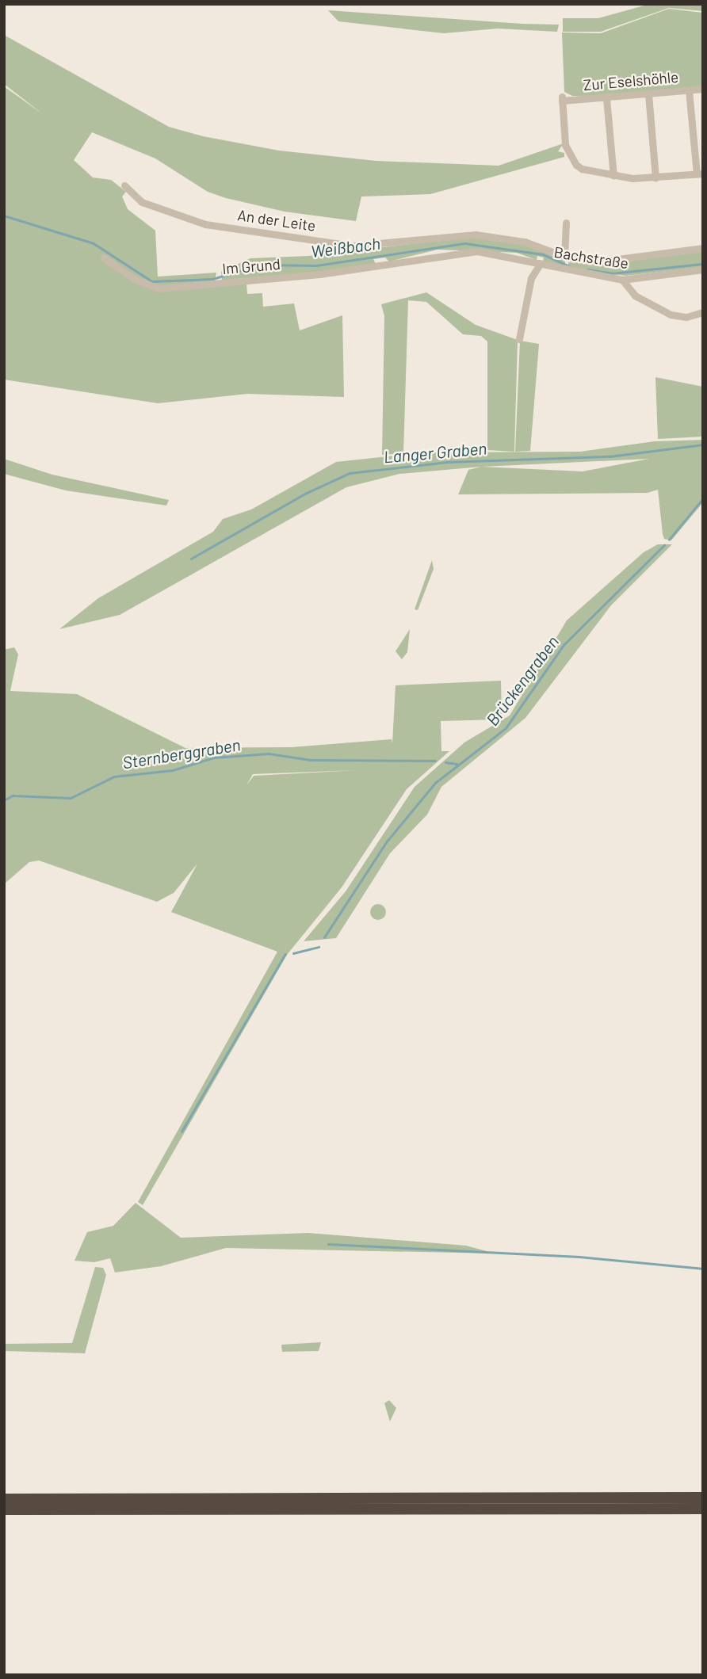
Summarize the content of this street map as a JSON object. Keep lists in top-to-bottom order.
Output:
{
  "streets": {
    "street": [
      "Zur Eselshöhle",
      "An der Leite",
      "Bachstraße",
      "Im Grund"
    ]
  },
  "crossings": [
    ["Bachstraße", "Im Grund"]
  ],
  "water": [
    "Weißbach",
    "Langer Graben",
    "Brückengraben",
    "Sternberggraben"
  ]
}
